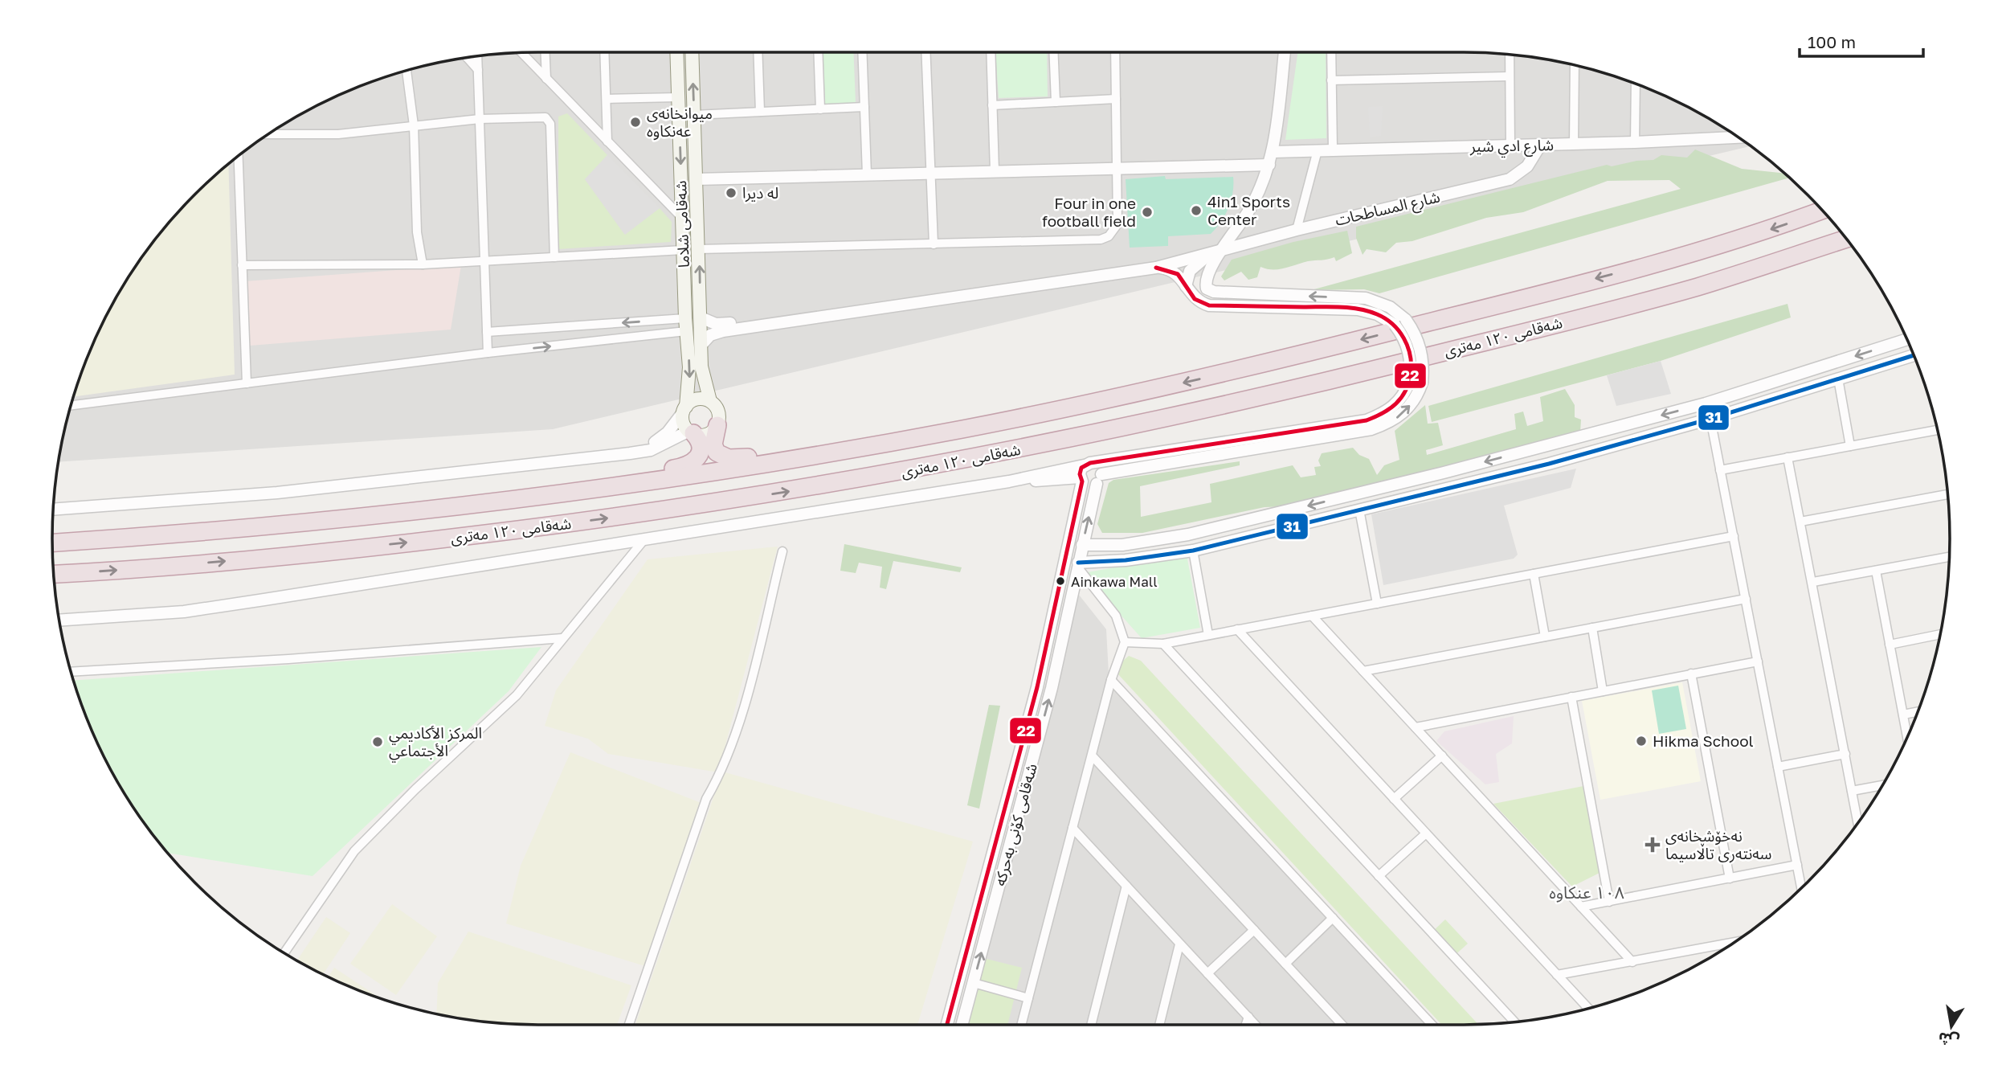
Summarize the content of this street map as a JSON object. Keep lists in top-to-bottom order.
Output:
{
  "streets": {
    "highway": ["شەقامی ١٢٠ مەتری"],
    "main road": ["شەقامی شلاما"],
    "street": ["شارع ادي شير", "شارع المساطحات", "شەقامی کۆنی بەحرکە"]
  },
  "crossings": [
    ["شارع ادي شير", "شارع المساطحات"]
  ],
  "districts": ["١٠٨ عنکاوە"],
  "places": {
    "other": [
      "میوانخانەی عەنکاوە",
      "له ديرا",
      "4in1 Sports Center",
      "Four in one football field",
      "Ainkawa Mall",
      "Hikma School",
      "المركز الأكاديمي الأجتماعي"
    ],
    "health": ["نەخۆشخانەی سەنتەری تاڵاسیما"]
  },
  "lines": ["transit line 22", "transit line 31"],
  "scale_bar": "100 m",
  "north": "bottom"
}
